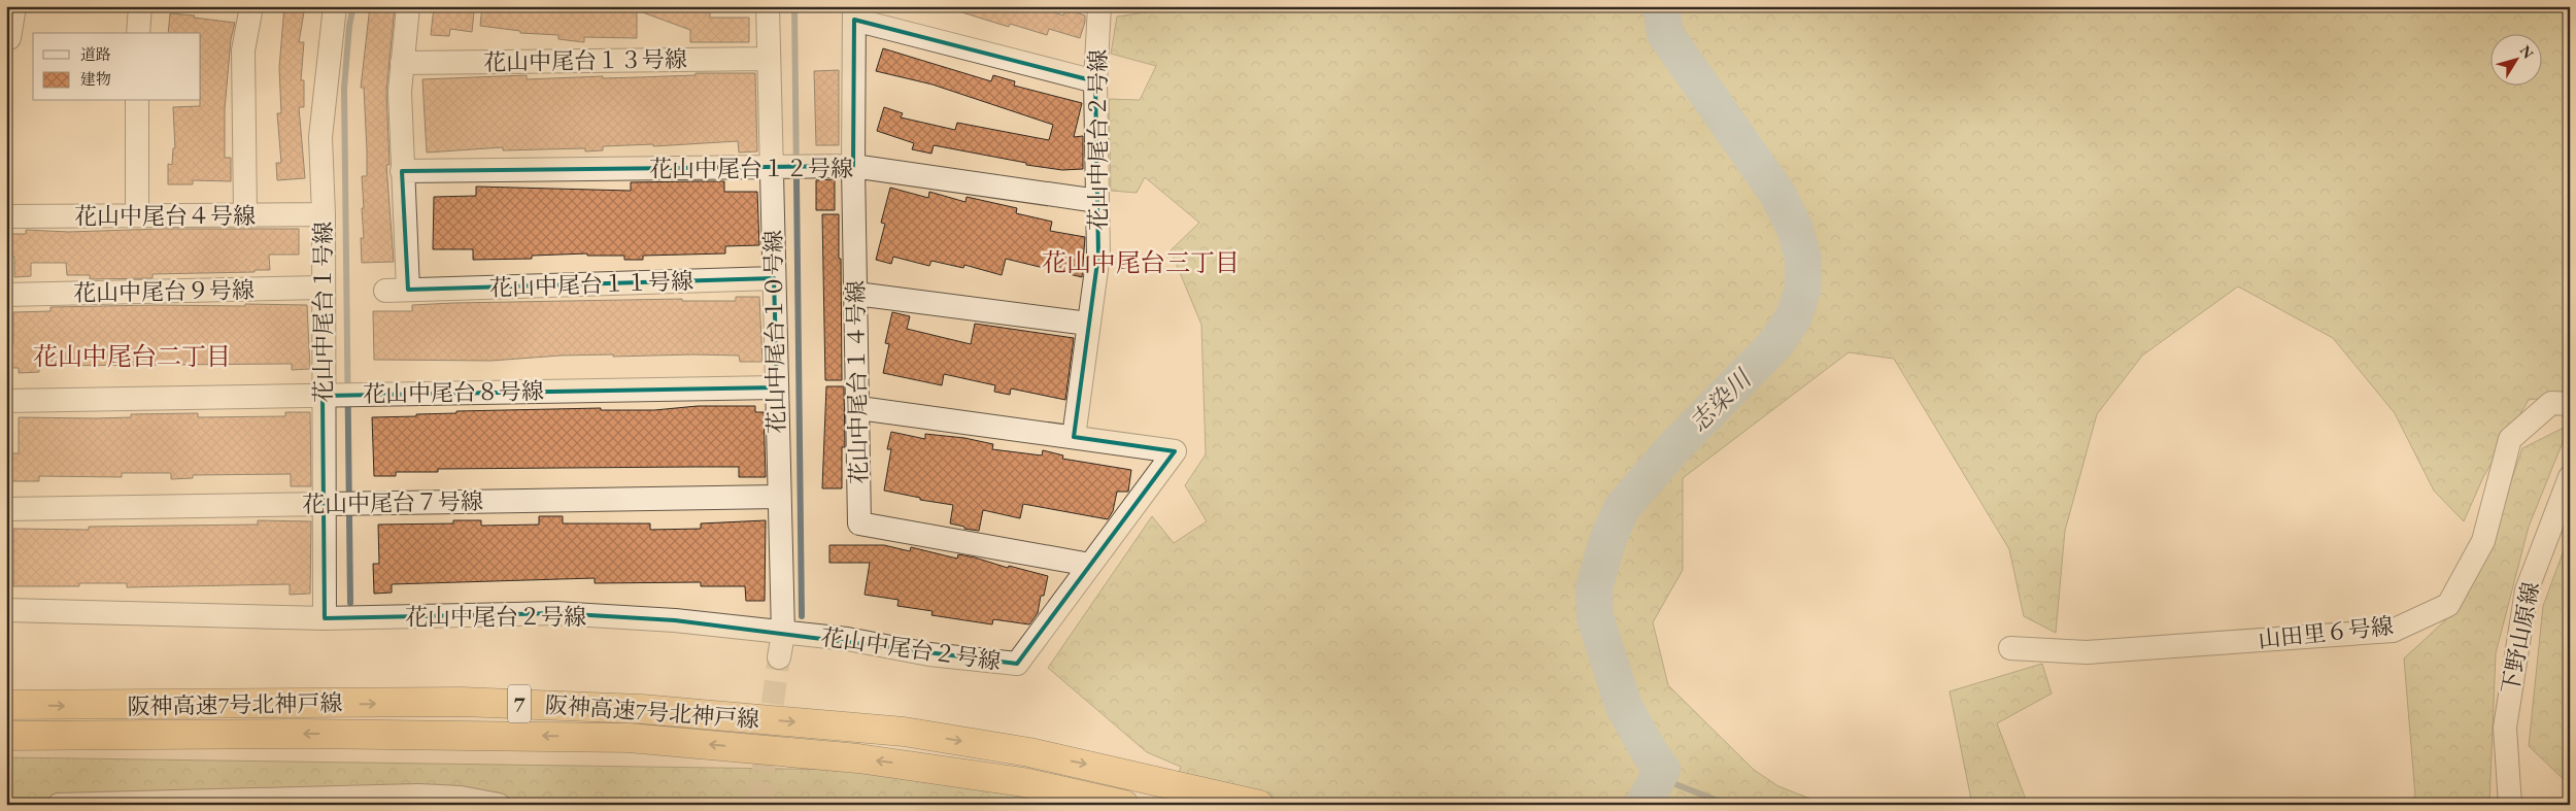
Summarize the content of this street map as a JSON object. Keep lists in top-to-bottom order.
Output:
{
  "streets": {
    "highway": ["7", "阪神高速7号北神戸線"],
    "street": [
      "花山中尾台１３号線",
      "花山中尾台２号線",
      "花山中尾台１２号線",
      "花山中尾台４号線",
      "花山中尾台１１号線",
      "花山中尾台９号線",
      "花山中尾台１号線",
      "花山中尾台１０号線",
      "花山中尾台１４号線",
      "花山中尾台８号線",
      "花山中尾台７号線",
      "山田里６号線",
      "下野山原線"
    ]
  },
  "crossings": [
    ["花山中尾台１３号線", "花山中尾台１０号線"],
    ["花山中尾台２号線", "花山中尾台１２号線"],
    ["花山中尾台２号線", "花山中尾台１号線"],
    ["花山中尾台２号線", "花山中尾台１０号線"],
    ["花山中尾台２号線", "花山中尾台１４号線"],
    ["花山中尾台１２号線", "花山中尾台１０号線"],
    ["花山中尾台１２号線", "花山中尾台１４号線"],
    ["花山中尾台４号線", "花山中尾台１号線"],
    ["花山中尾台１１号線", "花山中尾台１０号線"],
    ["花山中尾台９号線", "花山中尾台１号線"],
    ["花山中尾台１号線", "花山中尾台８号線"],
    ["花山中尾台１号線", "花山中尾台７号線"],
    ["花山中尾台１０号線", "花山中尾台８号線"],
    ["花山中尾台１０号線", "花山中尾台７号線"]
  ],
  "districts": ["花山中尾台三丁目", "花山中尾台二丁目"],
  "water": ["志染川"],
  "legend": ["道路", "建物"],
  "north": "top right"
}
